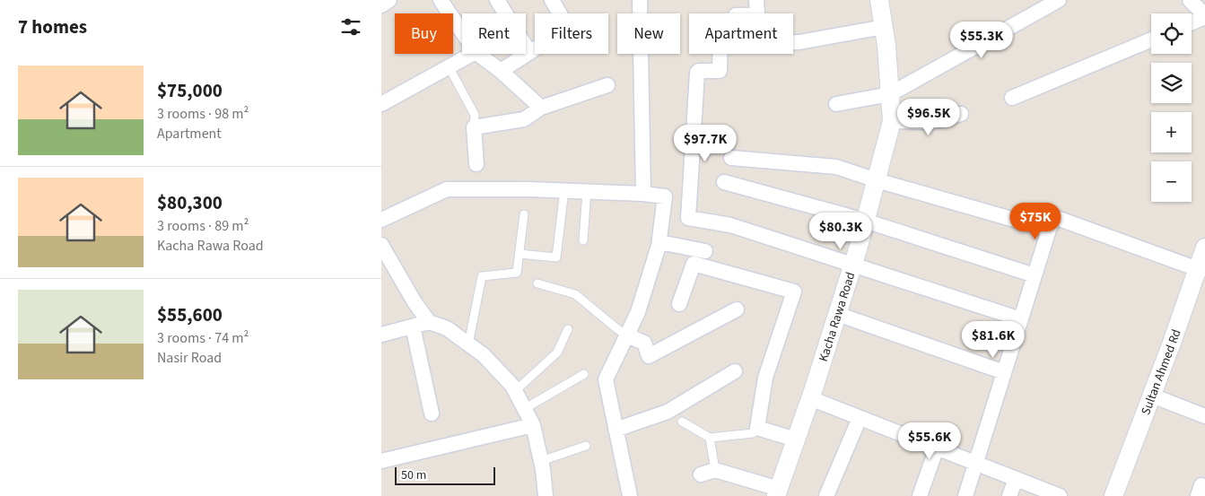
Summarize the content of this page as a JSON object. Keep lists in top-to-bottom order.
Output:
{
  "streets": {
    "street": ["Kacha Rawa Road", "Sultan Ahmed Rd"]
  },
  "scale_bar": "50 m",
  "page": {
    "heading": "7 homes",
    "map_buttons": ["+", "−"],
    "chip": [
      "Buy",
      "Rent",
      "Filters",
      "New",
      "Apartment"
    ],
    "price": [
      "$55.3K",
      "$96.5K",
      "$97.7K",
      "$75K",
      "$80.3K",
      "$81.6K",
      "$55.6K"
    ],
    "list": [
      {
        "name": "$75,000",
        "note": "3 rooms · 98 m² · Apartment"
      },
      {
        "name": "$80,300",
        "note": "3 rooms · 89 m² · Kacha Rawa Road"
      },
      {
        "name": "$55,600",
        "note": "3 rooms · 74 m² · Nasir Road"
      }
    ],
    "scale": "50 m"
  }
}
